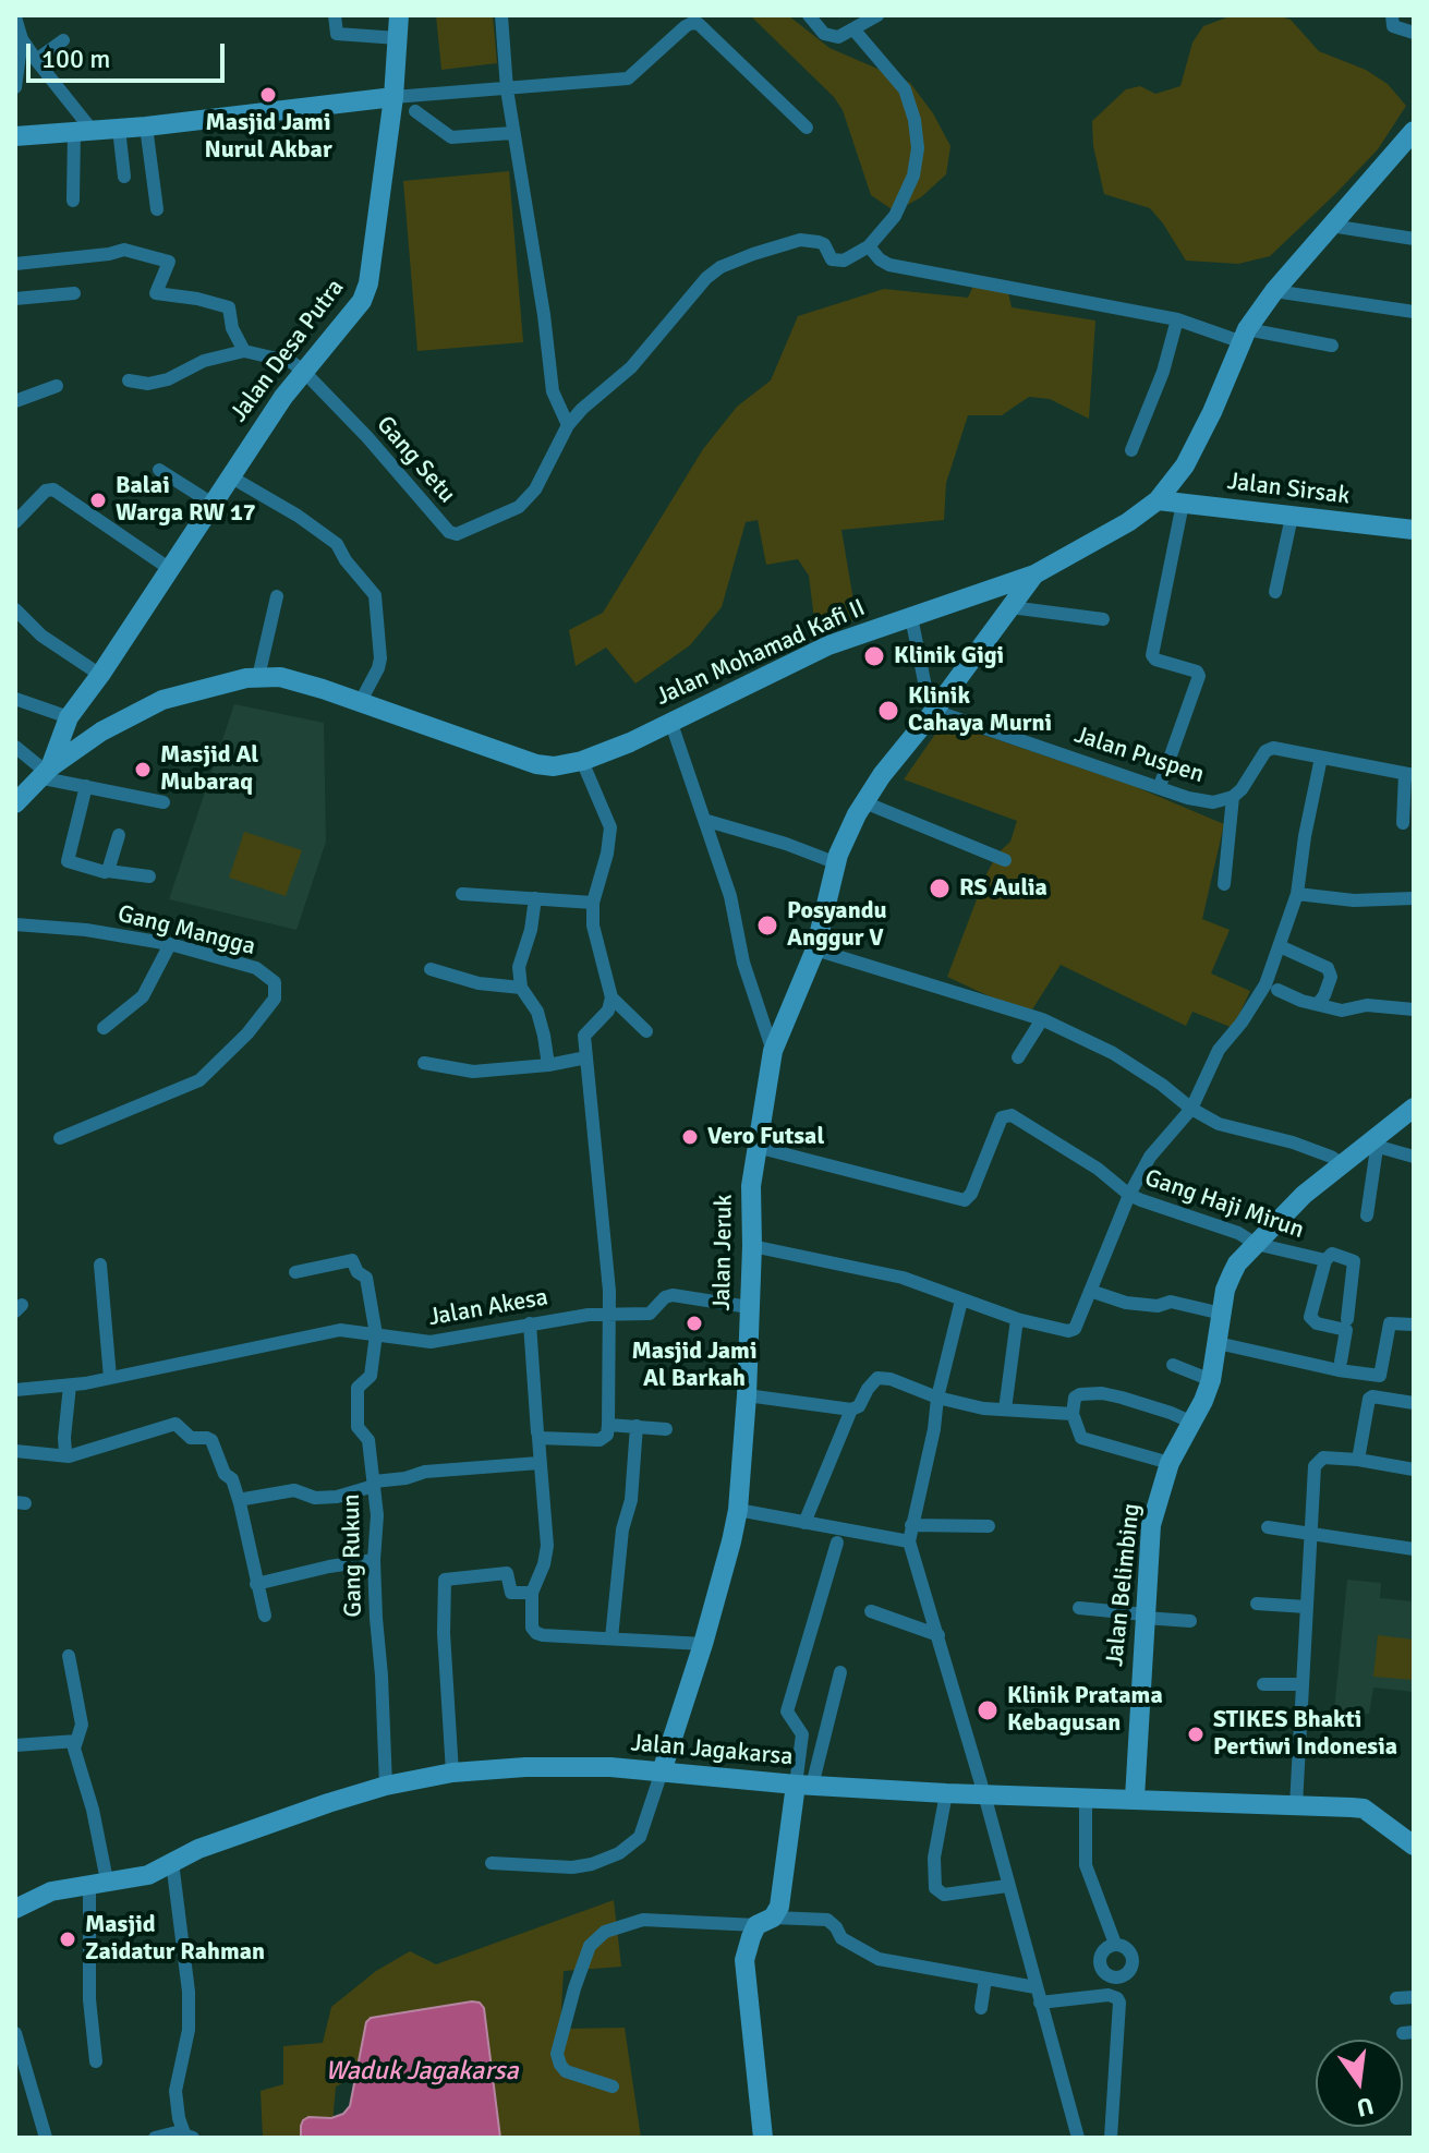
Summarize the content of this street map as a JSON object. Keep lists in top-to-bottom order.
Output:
{
  "streets": {
    "street": [
      "Jalan Desa Putra",
      "Gang Setu",
      "Jalan Sirsak",
      "Jalan Mohamad Kafi II",
      "Jalan Puspen",
      "Gang Mangga",
      "Gang Haji Mirun",
      "Jalan Jeruk",
      "Jalan Akesa",
      "Gang Rukun",
      "Jalan Belimbing",
      "Jalan Jagakarsa"
    ]
  },
  "crossings": [
    ["Jalan Desa Putra", "Gang Setu"],
    ["Jalan Desa Putra", "Jalan Mohamad Kafi II"],
    ["Jalan Sirsak", "Jalan Mohamad Kafi II"],
    ["Jalan Mohamad Kafi II", "Jalan Jeruk"],
    ["Jalan Puspen", "Jalan Jeruk"],
    ["Gang Haji Mirun", "Jalan Jeruk"],
    ["Gang Haji Mirun", "Jalan Belimbing"],
    ["Jalan Jeruk", "Jalan Akesa"],
    ["Jalan Jeruk", "Jalan Jagakarsa"],
    ["Jalan Akesa", "Gang Rukun"],
    ["Gang Rukun", "Jalan Jagakarsa"],
    ["Jalan Belimbing", "Jalan Jagakarsa"]
  ],
  "water": ["Waduk Jagakarsa"],
  "places": [
    "Masjid Jami Nurul Akbar",
    "Balai Warga RW 17",
    "Klinik Gigi",
    "Klinik Cahaya Murni",
    "Masjid Al Mubaraq",
    "RS Aulia",
    "Posyandu Anggur V",
    "Vero Futsal",
    "Masjid Jami Al Barkah",
    "Klinik Pratama Kebagusan",
    "STIKES Bhakti Pertiwi Indonesia",
    "Masjid Zaidatur Rahman"
  ],
  "scale_bar": "100 m",
  "north": "bottom"
}
